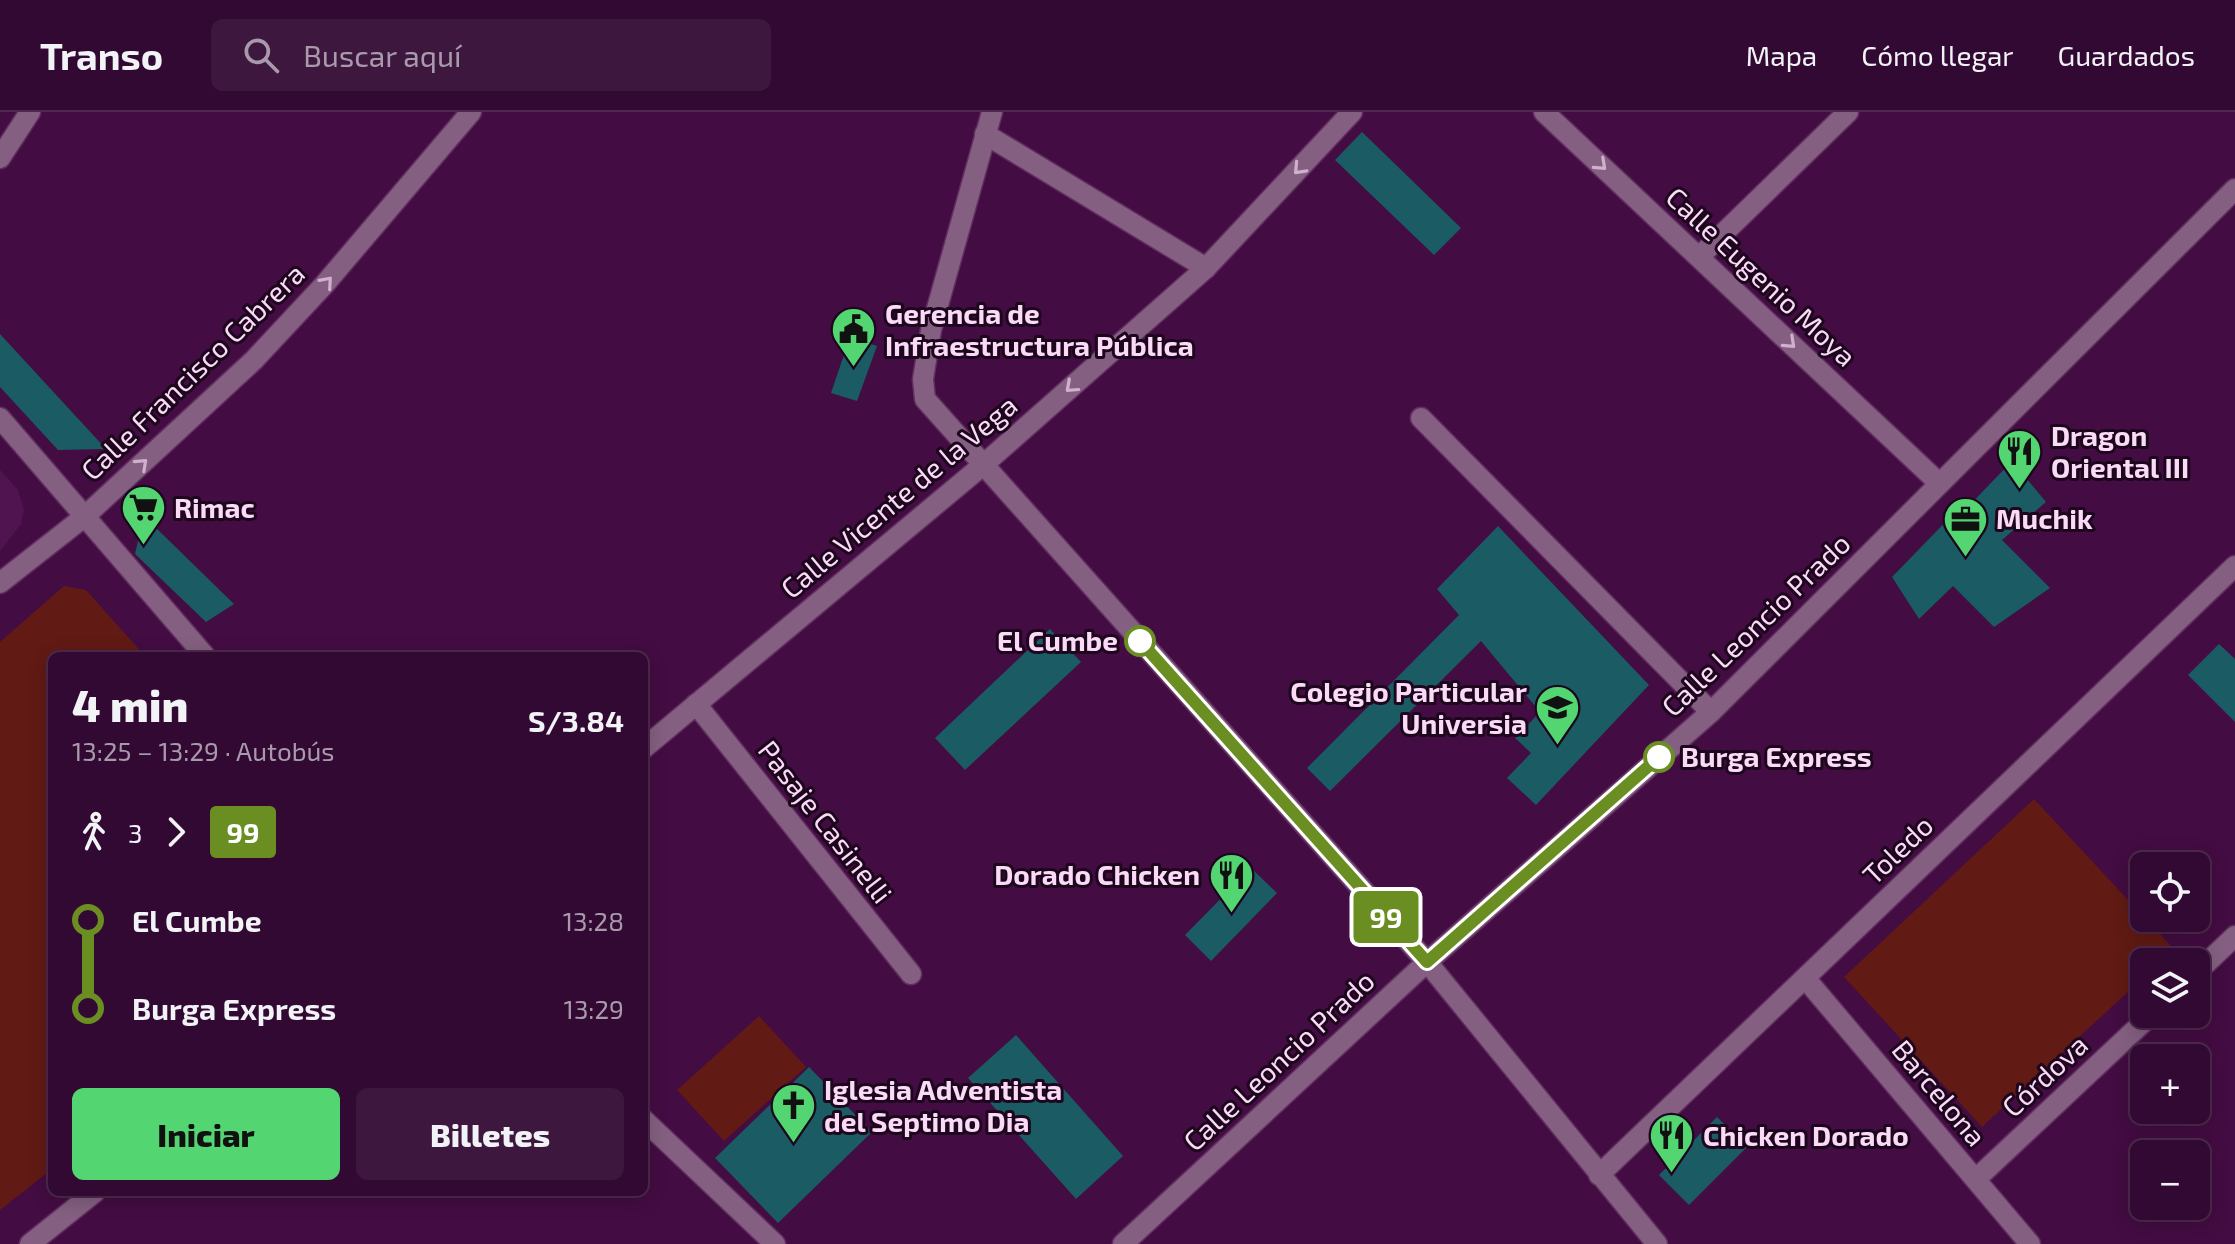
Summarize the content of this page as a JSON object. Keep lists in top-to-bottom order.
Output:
{
  "streets": {
    "street": [
      "Calle Eugenio Moya",
      "Calle Francisco Cabrera",
      "Calle Vicente de la Vega",
      "Calle Leoncio Prado",
      "Pasaje Casinelli",
      "Toledo",
      "Córdova",
      "Barcelona"
    ]
  },
  "crossings": [
    ["Calle Eugenio Moya", "Calle Leoncio Prado"],
    ["Calle Vicente de la Vega", "Pasaje Casinelli"],
    ["Toledo", "Barcelona"],
    ["Córdova", "Barcelona"]
  ],
  "one_way": ["Calle Eugenio Moya", "Calle Francisco Cabrera", "Calle Vicente de la Vega"],
  "places": {
    "public building": ["Gerencia de Infraestructura Pública"],
    "restaurant": ["Dragon Oriental III", "Dorado Chicken", "Chicken Dorado"],
    "supermarket": ["Rimac"],
    "office": ["Muchik"],
    "other": ["El Cumbe", "Burga Express"],
    "school or university": ["Colegio Particular Universia"],
    "church": ["Iglesia Adventista del Septimo Dia"]
  },
  "lines": ["bus line 99"],
  "page": {
    "header": "Transo",
    "search": "Buscar aquí",
    "nav": ["Mapa", "Cómo llegar", "Guardados"],
    "on_map": "99",
    "heading": ["4 min", "13:25 – 13:29 · Autobús", "S/3.84"],
    "legs": ["3", "99"],
    "map_buttons": ["+", "−"],
    "list": [
      {
        "name": "El Cumbe",
        "value": "13:28"
      },
      {
        "name": "Burga Express",
        "value": "13:29"
      }
    ],
    "buttons": ["Iniciar", "Billetes"]
  }
}
